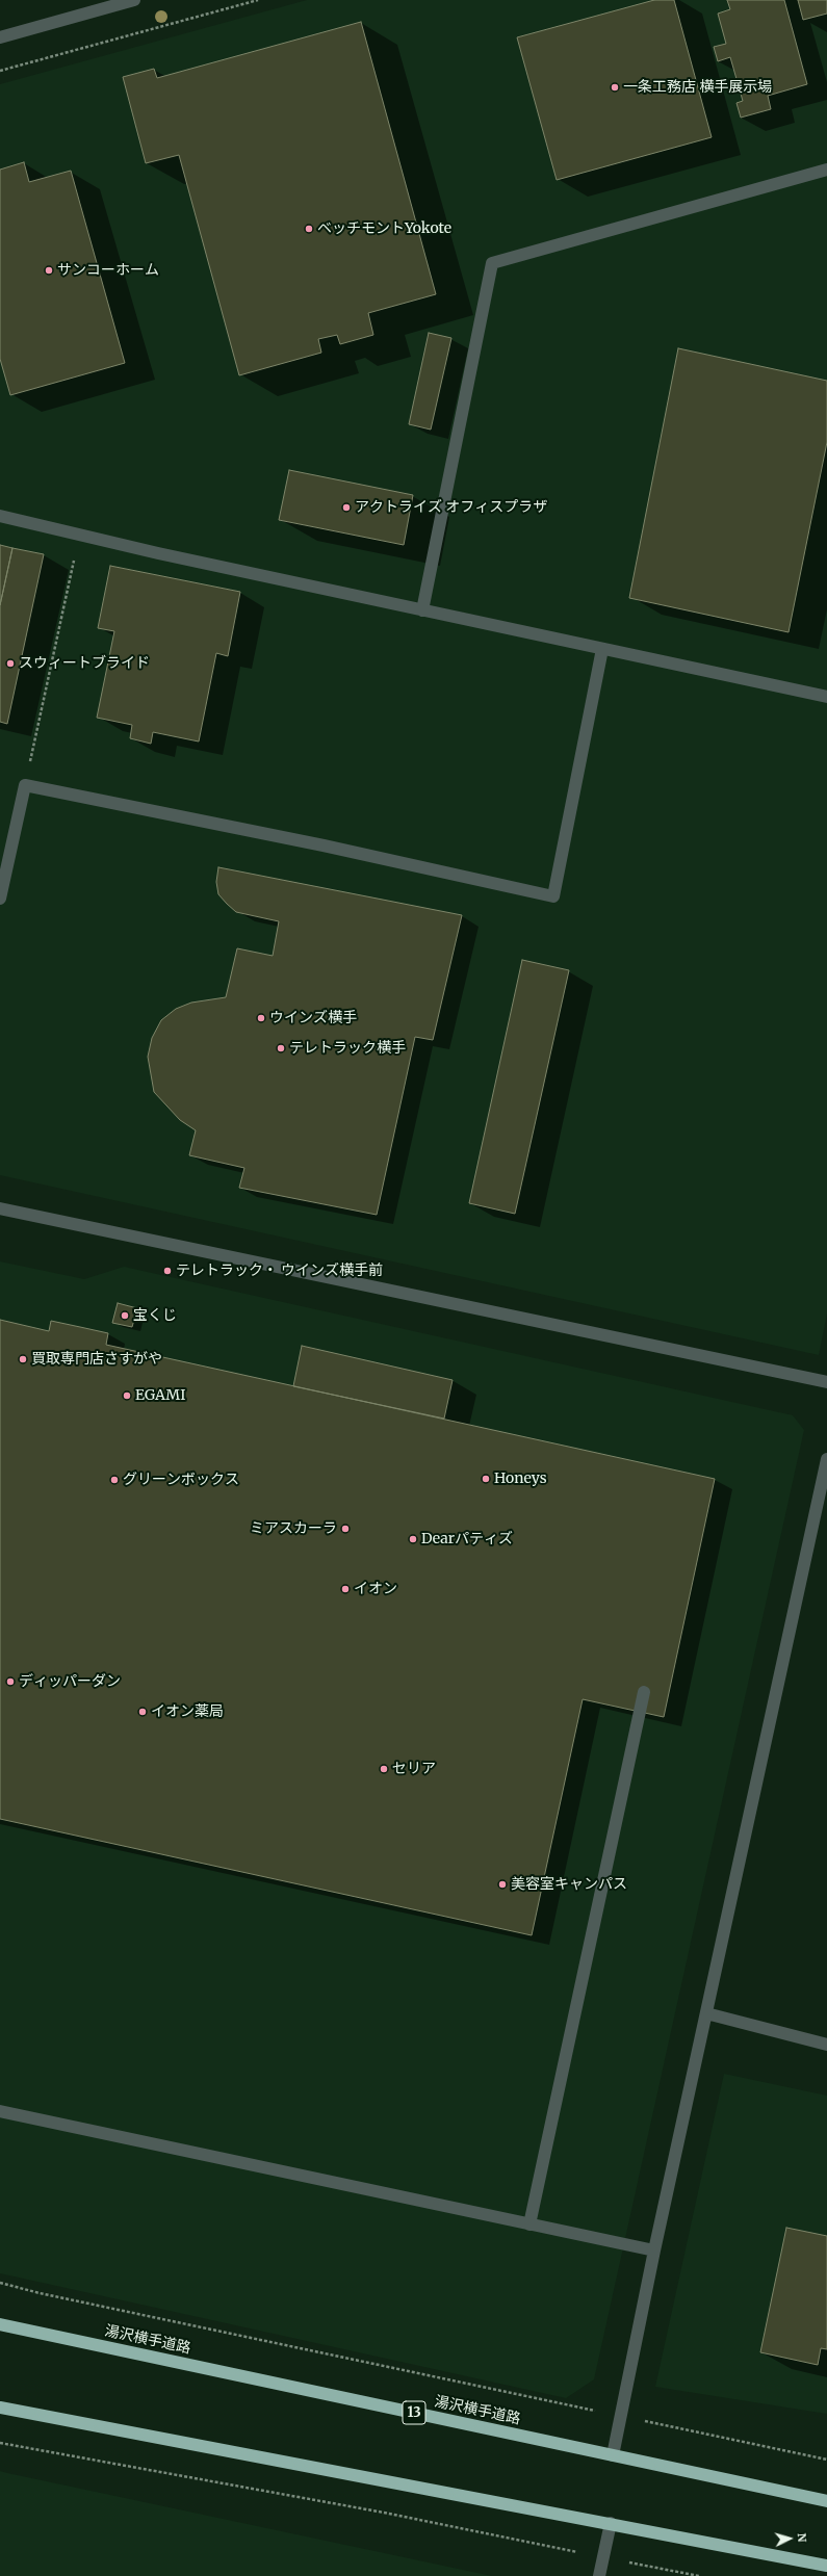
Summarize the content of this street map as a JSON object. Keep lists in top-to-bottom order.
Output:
{
  "streets": {
    "highway": ["湯沢横手道路", "13"]
  },
  "places": [
    "一条工務店 横手展示場",
    "ベッチモントYokote",
    "サンコーホーム",
    "アクトライズ オフィスプラザ",
    "スウィートブライド",
    "ウインズ横手",
    "テレトラック横手",
    "テレトラック・ ウインズ横手前",
    "宝くじ",
    "買取専門店さすがや",
    "EGAMI",
    "Honeys",
    "グリーンボックス",
    "ミアスカーラ",
    "Dearパティズ",
    "イオン",
    "ディッパーダン",
    "イオン薬局",
    "セリア",
    "美容室キャンパス"
  ],
  "north": "right"
}
